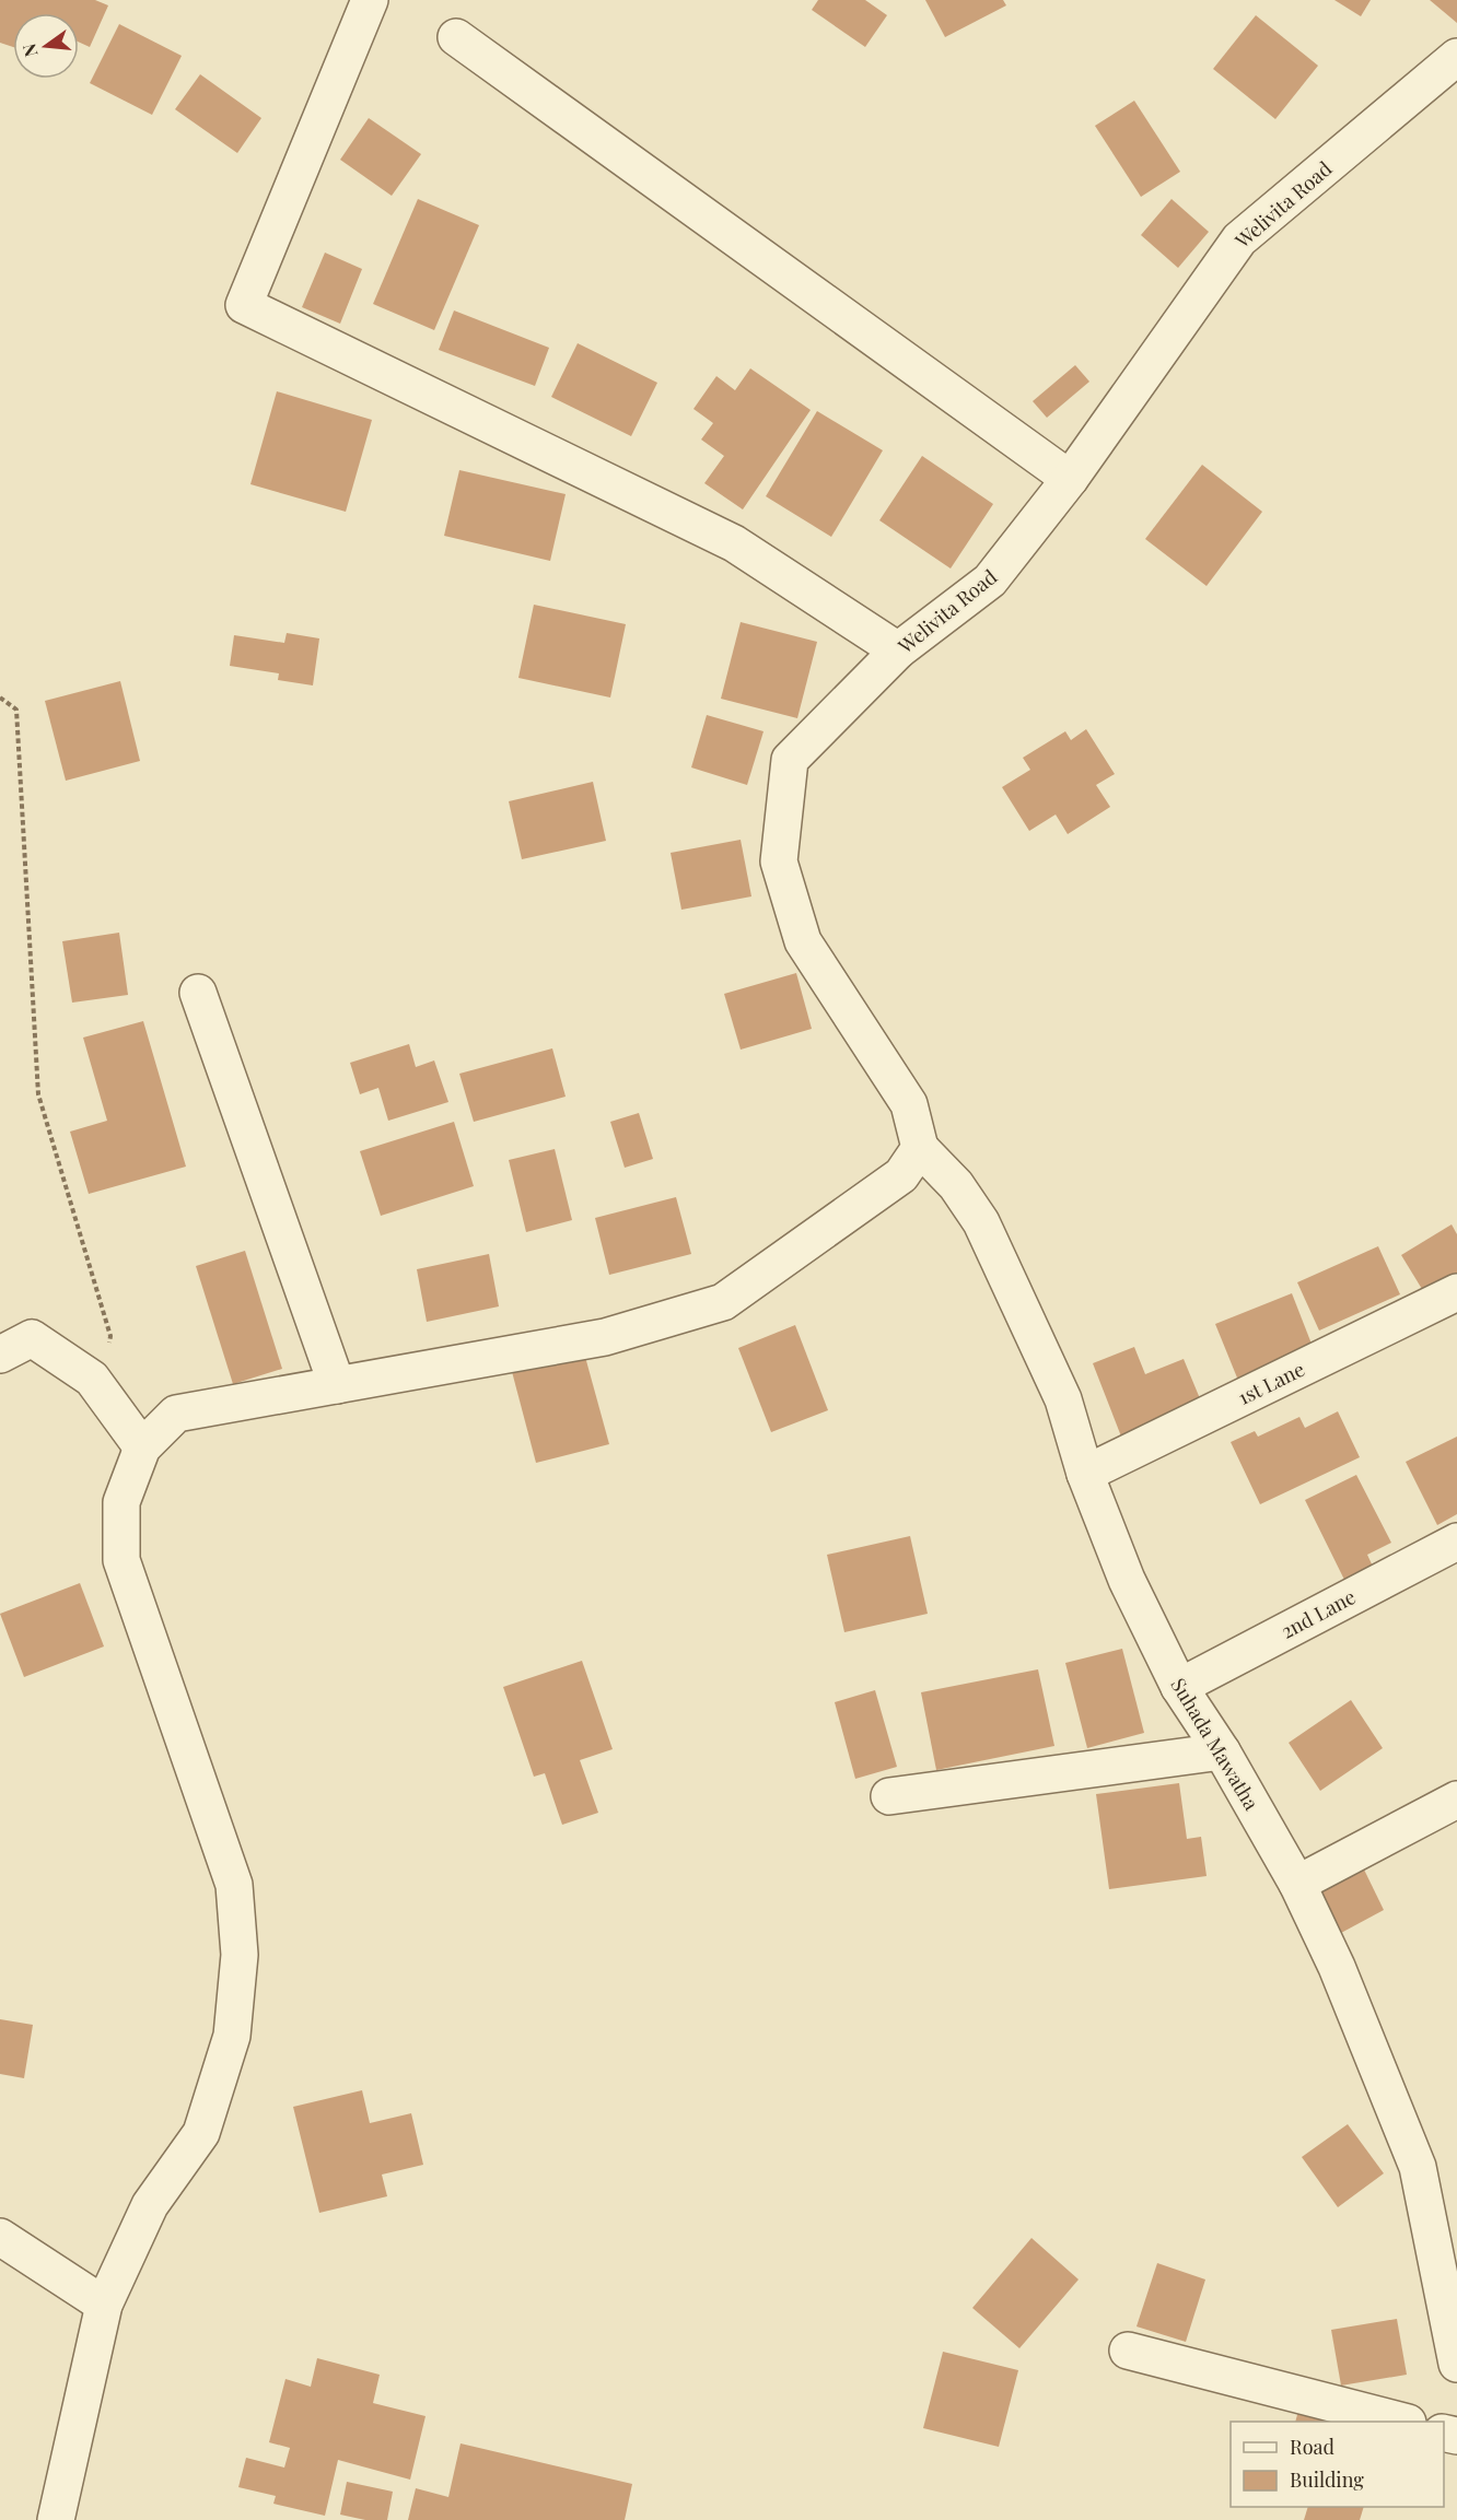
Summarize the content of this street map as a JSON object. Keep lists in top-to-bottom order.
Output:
{
  "streets": {
    "street": [
      "Welivita Road",
      "1st Lane",
      "2nd Lane",
      "Suhada Mawatha"
    ]
  },
  "crossings": [
    ["Welivita Road", "Suhada Mawatha"],
    ["1st Lane", "Suhada Mawatha"],
    ["2nd Lane", "Suhada Mawatha"]
  ],
  "legend": ["Road", "Building"],
  "north": "left"
}
